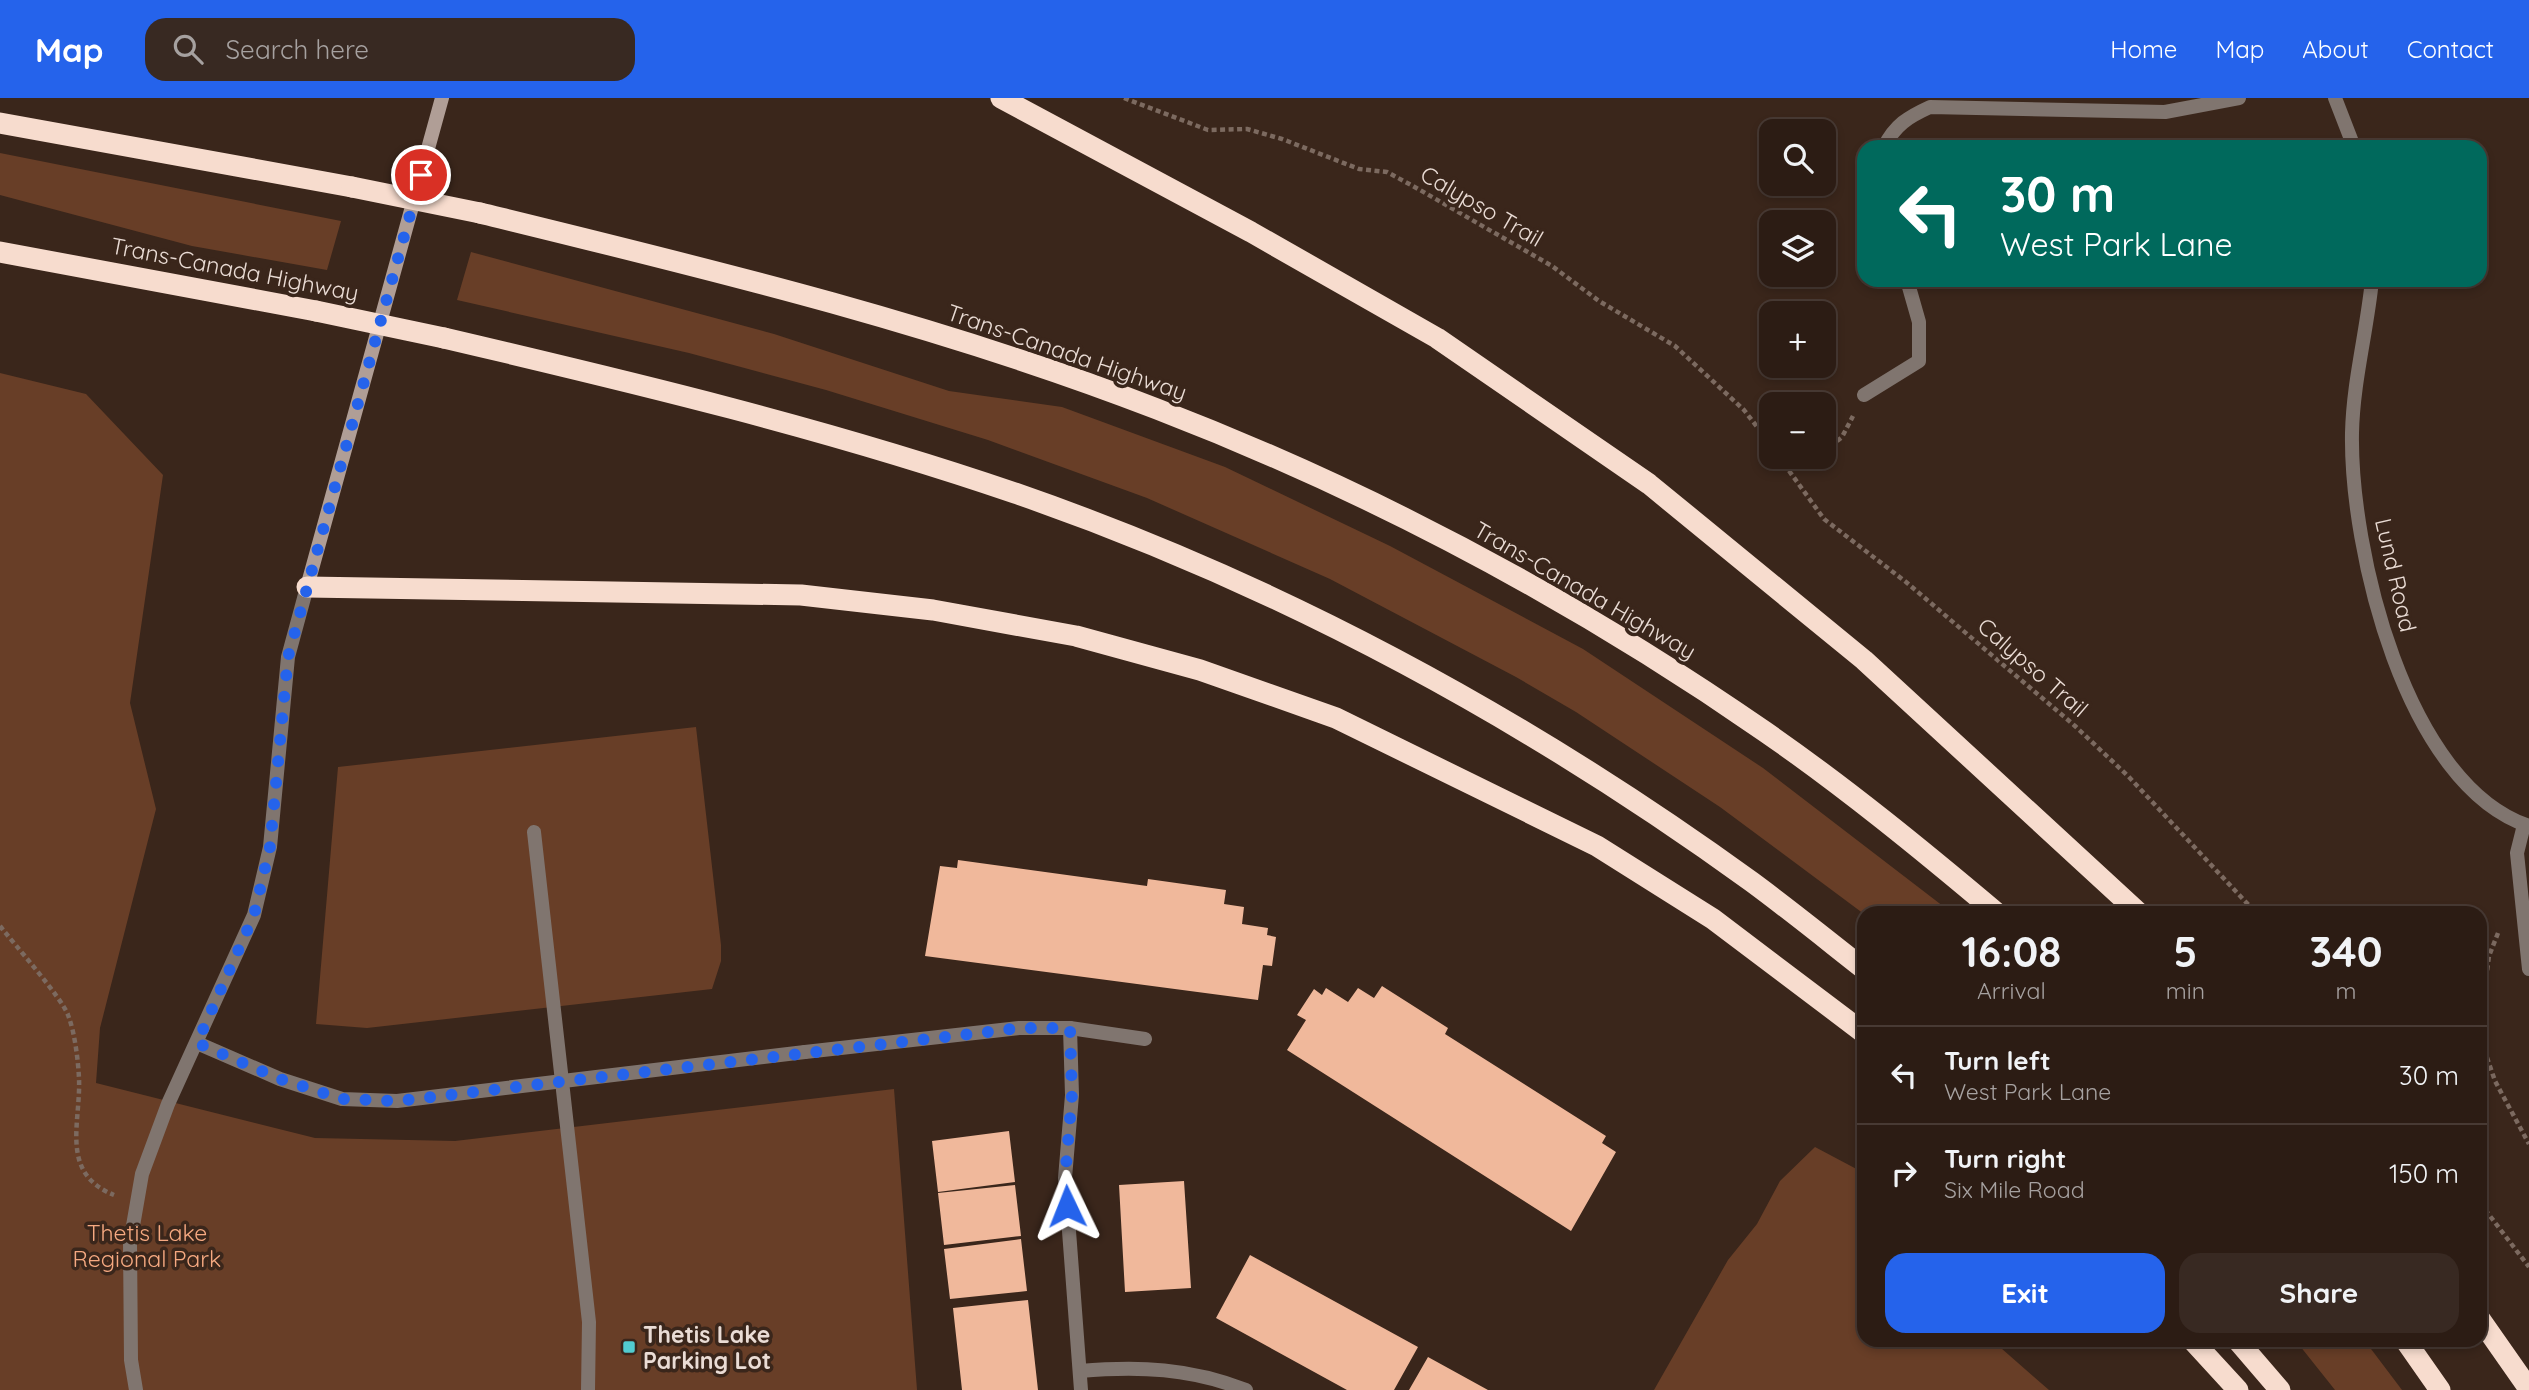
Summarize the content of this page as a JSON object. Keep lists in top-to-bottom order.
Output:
{
  "streets": {
    "highway": ["Trans-Canada Highway"],
    "street": ["Lund Road"],
    "path": ["Calypso Trail"]
  },
  "parks": ["Thetis Lake Regional Park"],
  "places": {
    "transit": ["Thetis Lake Parking Lot"]
  },
  "page": {
    "header": "Map",
    "search": "Search here",
    "nav": [
      "Home",
      "Map",
      "About",
      "Contact"
    ],
    "map_buttons": ["+", "−"],
    "turn": ["30 m", "West Park Lane"],
    "eta": [
      "16:08",
      "Arrival",
      "5",
      "min",
      "340",
      "m"
    ],
    "list": [
      {
        "name": "Turn left",
        "note": "West Park Lane",
        "value": "30 m"
      },
      {
        "name": "Turn right",
        "note": "Six Mile Road",
        "value": "150 m"
      }
    ],
    "buttons": ["Exit", "Share"]
  }
}
